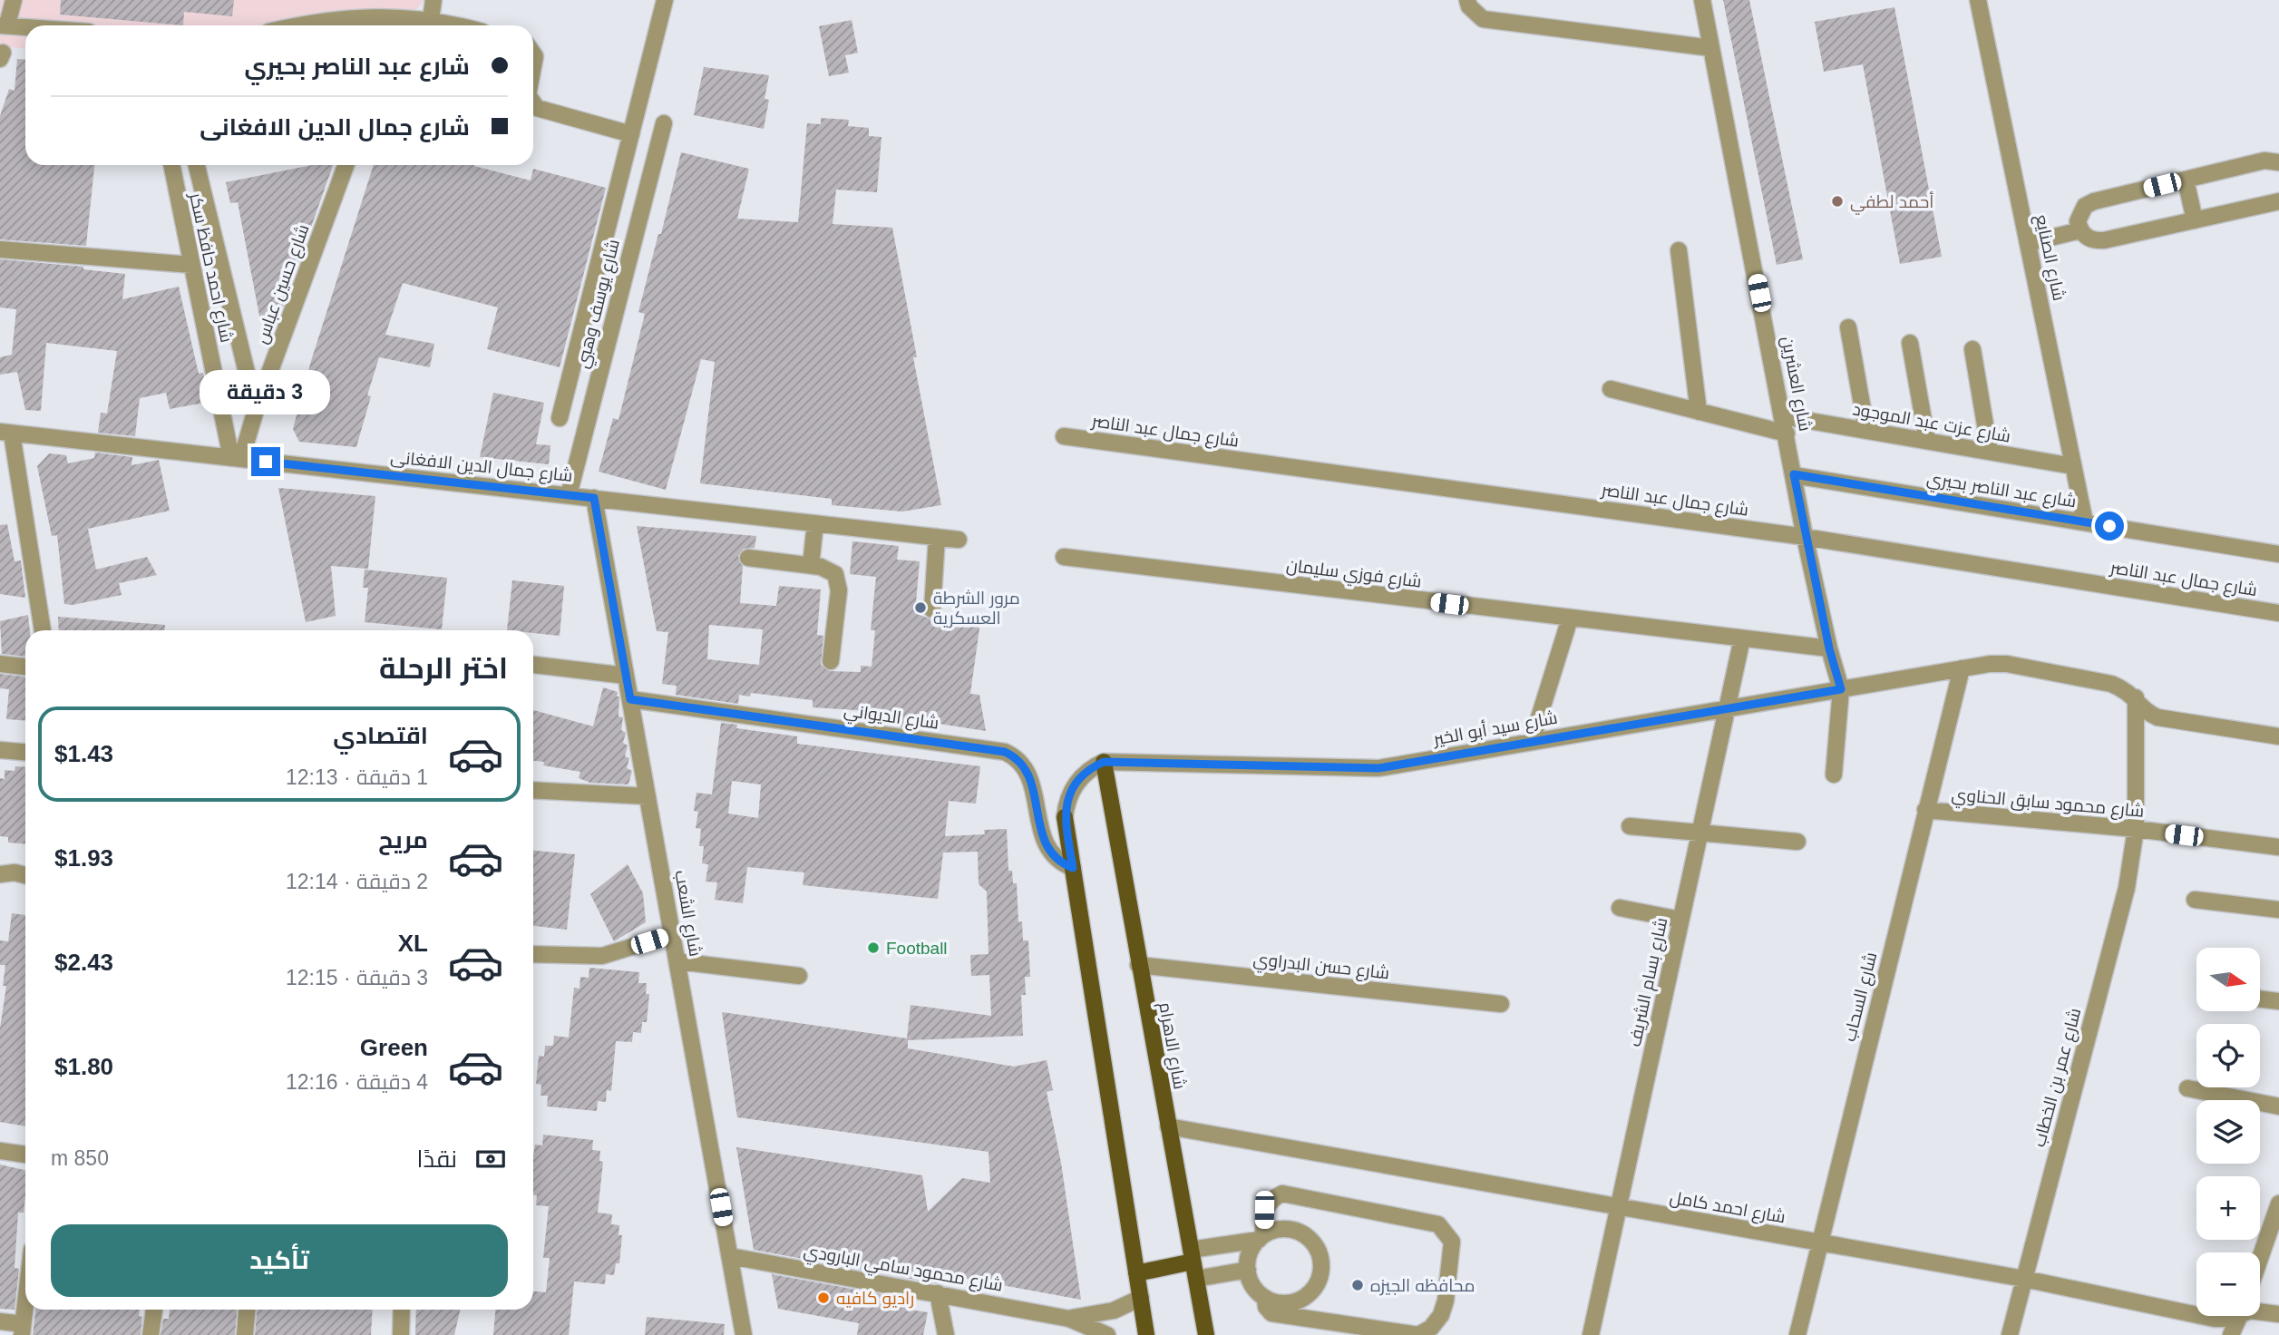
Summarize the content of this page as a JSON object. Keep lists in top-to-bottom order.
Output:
{
  "streets": {
    "main road": ["شارع الاهرام"],
    "street": [
      "شارع الصنايع",
      "شارع احمد حافظ سكر",
      "شارع حسين عباس",
      "شارع يوسف وهبي",
      "شارع العشرين",
      "شارع عزت عبد الموجود",
      "شارع جمال عبد الناصر",
      "شارع جمال الدين الافغانى",
      "شارع عبد الناصر بحيري",
      "شارع فوزي سليمان",
      "شارع الديواني",
      "شارع سيد أبو الخير",
      "شارع محمود سابق الحناوي",
      "شارع الشعب",
      "شارع حسن البدراوي",
      "شارع بسام الشريف",
      "شارع السحاب",
      "شارع عمر بن الخطاب",
      "شارع احمد كامل",
      "شارع محمود سامي البارودي"
    ]
  },
  "crossings": [
    ["شارع الصنايع", "شارع عزت عبد الموجود"],
    ["شارع الصنايع", "شارع عبد الناصر بحيري"],
    ["شارع احمد حافظ سكر", "شارع حسين عباس"],
    ["شارع احمد حافظ سكر", "شارع جمال الدين الافغانى"],
    ["شارع حسين عباس", "شارع جمال الدين الافغانى"],
    ["شارع يوسف وهبي", "شارع جمال الدين الافغانى"],
    ["شارع العشرين", "شارع عزت عبد الموجود"],
    ["شارع العشرين", "شارع جمال عبد الناصر"],
    ["شارع العشرين", "شارع عبد الناصر بحيري"],
    ["شارع العشرين", "شارع فوزي سليمان"],
    ["شارع العشرين", "شارع سيد أبو الخير"],
    ["شارع جمال الدين الافغانى", "شارع الشعب"],
    ["شارع فوزي سليمان", "شارع بسام الشريف"],
    ["شارع الديواني", "شارع الشعب"],
    ["شارع سيد أبو الخير", "شارع بسام الشريف"],
    ["شارع سيد أبو الخير", "شارع السحاب"],
    ["شارع سيد أبو الخير", "شارع الاهرام"],
    ["شارع سيد أبو الخير", "شارع عمر بن الخطاب"],
    ["شارع محمود سابق الحناوي", "شارع السحاب"],
    ["شارع محمود سابق الحناوي", "شارع عمر بن الخطاب"],
    ["شارع الشعب", "شارع محمود سامي البارودي"],
    ["شارع حسن البدراوي", "شارع الاهرام"],
    ["شارع بسام الشريف", "شارع احمد كامل"],
    ["شارع السحاب", "شارع احمد كامل"],
    ["شارع الاهرام", "شارع احمد كامل"],
    ["شارع عمر بن الخطاب", "شارع احمد كامل"]
  ],
  "places": [
    "أحمد لطفي",
    "مرور الشرطة العسكرية",
    "Football",
    "محافظه الجيزه",
    "راديو كافيه"
  ],
  "north": "right",
  "page": {
    "banner": ["شارع عبد الناصر بحيري", "شارع جمال الدين الافغانى"],
    "bubble": "3 دقيقة",
    "heading": "اختر الرحلة",
    "list": [
      {
        "name": "اقتصادي",
        "note": "1 دقيقة · 12:13",
        "value": "$1.43"
      },
      {
        "name": "مريح",
        "note": "2 دقيقة · 12:14",
        "value": "$1.93"
      },
      {
        "name": "XL",
        "note": "3 دقيقة · 12:15",
        "value": "$2.43"
      },
      {
        "name": "Green",
        "note": "4 دقيقة · 12:16",
        "value": "$1.80"
      }
    ],
    "map_buttons": ["+", "−"],
    "pay": ["نقدًا", "850 m"],
    "buttons": "تأكيد"
  }
}
